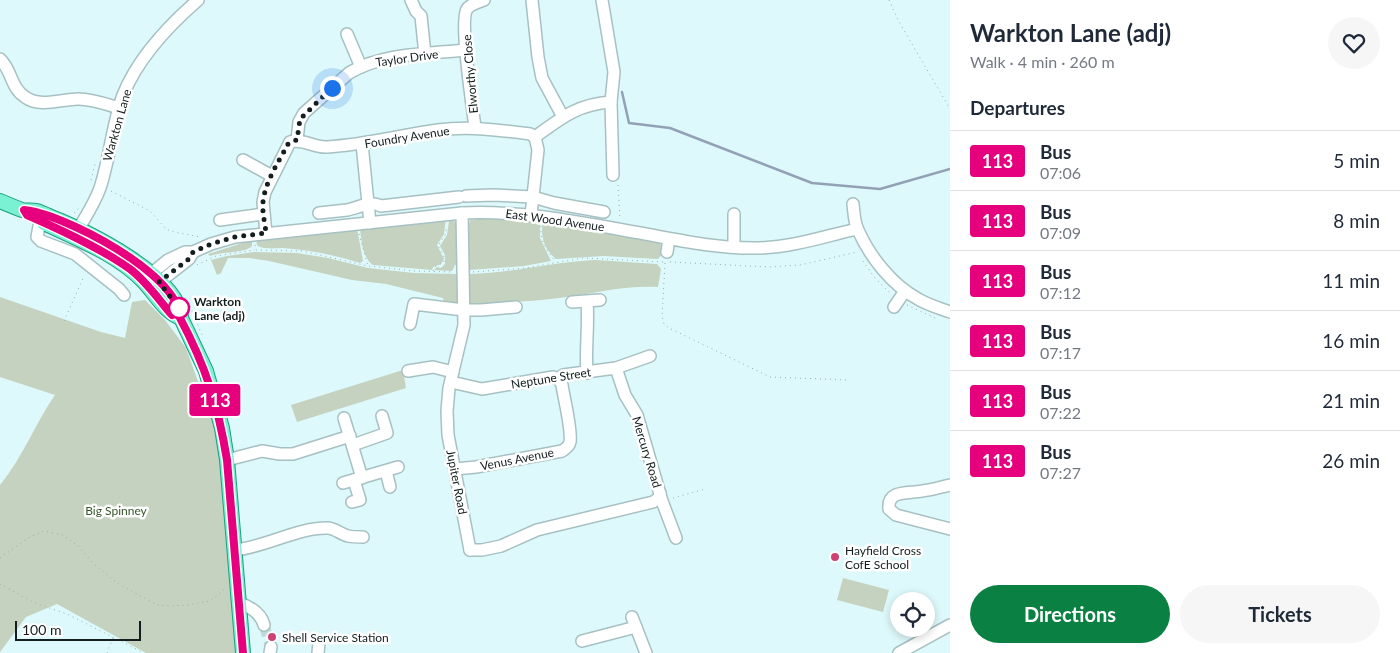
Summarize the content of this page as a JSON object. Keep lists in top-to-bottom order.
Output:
{
  "streets": {
    "street": [
      "Taylor Drive",
      "Elworthy Close",
      "Warkton Lane",
      "Foundry Avenue",
      "East Wood Avenue",
      "Neptune Street",
      "Mercury Road",
      "Venus Avenue",
      "Jupiter Road"
    ]
  },
  "crossings": [
    ["Taylor Drive", "Elworthy Close"],
    ["Taylor Drive", "Foundry Avenue"],
    ["Elworthy Close", "Foundry Avenue"],
    ["East Wood Avenue", "Jupiter Road"],
    ["Neptune Street", "Mercury Road"],
    ["Neptune Street", "Venus Avenue"],
    ["Neptune Street", "Jupiter Road"],
    ["Mercury Road", "Jupiter Road"],
    ["Venus Avenue", "Jupiter Road"]
  ],
  "parks": ["Big Spinney"],
  "places": ["Warkton Lane (adj)", "Hayfield Cross CofE School", "Shell Service Station"],
  "lines": ["bus line 113"],
  "scale_bar": "100 m",
  "page": {
    "on_map": "113",
    "heading": [
      ["Warkton Lane (adj)", "Walk · 4 min · 260 m"],
      "Departures"
    ],
    "list": [
      {
        "mark": "113",
        "name": "Bus",
        "note": "07:06",
        "value": "5 min"
      },
      {
        "mark": "113",
        "name": "Bus",
        "note": "07:09",
        "value": "8 min"
      },
      {
        "mark": "113",
        "name": "Bus",
        "note": "07:12",
        "value": "11 min"
      },
      {
        "mark": "113",
        "name": "Bus",
        "note": "07:17",
        "value": "16 min"
      },
      {
        "mark": "113",
        "name": "Bus",
        "note": "07:22",
        "value": "21 min"
      },
      {
        "mark": "113",
        "name": "Bus",
        "note": "07:27",
        "value": "26 min"
      }
    ],
    "buttons": ["Directions", "Tickets"],
    "scale": "100 m"
  }
}
